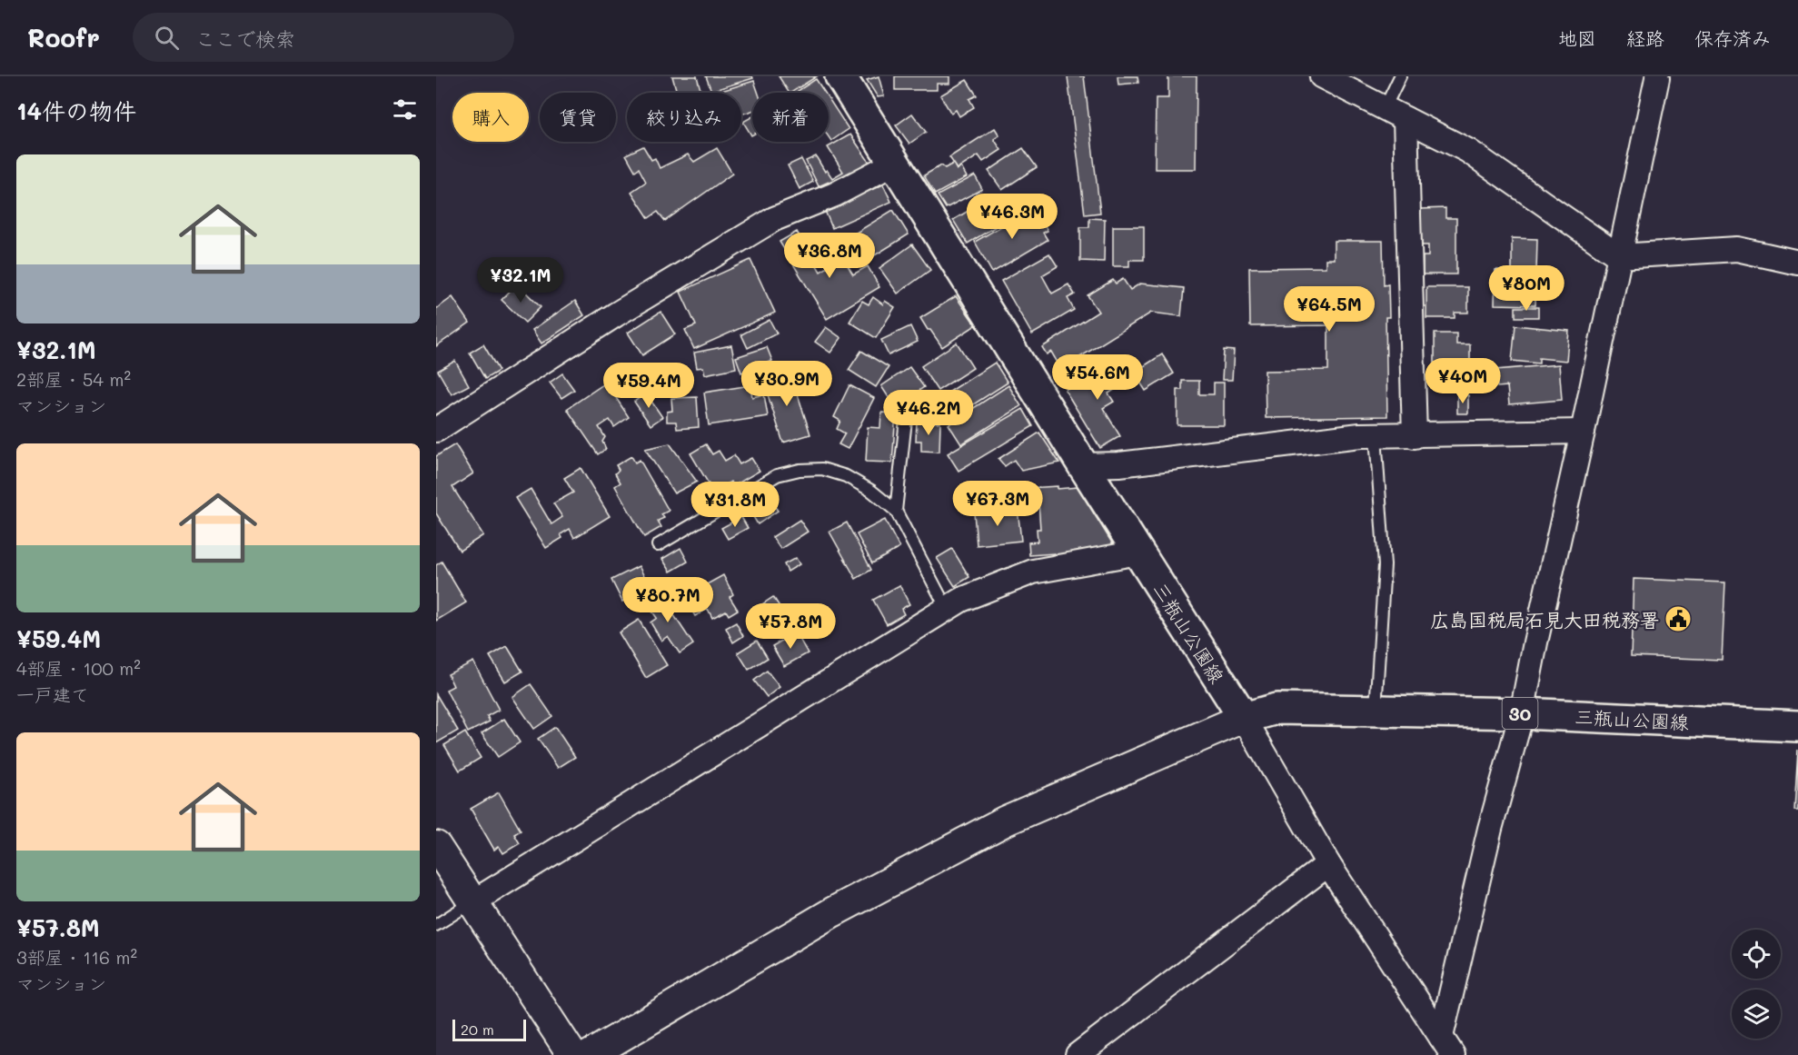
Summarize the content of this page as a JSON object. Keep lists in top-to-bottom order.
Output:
{
  "streets": {
    "main road": ["三瓶山公園線", "30"]
  },
  "places": {
    "public building": ["広島国税局石見大田税務署"]
  },
  "scale_bar": "20 m",
  "page": {
    "header": "Roofr",
    "search": "ここで検索",
    "nav": ["地図", "経路", "保存済み"],
    "heading": "14件の物件",
    "chip": [
      "購入",
      "賃貸",
      "絞り込み",
      "新着"
    ],
    "list": [
      {
        "name": "¥32.1M",
        "note": "2部屋 · 54 m² · マンション"
      },
      {
        "name": "¥59.4M",
        "note": "4部屋 · 100 m² · 一戸建て"
      },
      {
        "name": "¥57.8M",
        "note": "3部屋 · 116 m² · マンション"
      }
    ],
    "price": [
      "¥46.3M",
      "¥36.8M",
      "¥32.1M",
      "¥80M",
      "¥64.5M",
      "¥54.6M",
      "¥40M",
      "¥30.9M",
      "¥59.4M",
      "¥46.2M",
      "¥67.3M",
      "¥31.8M",
      "¥80.7M",
      "¥57.8M"
    ],
    "scale": "20 m"
  }
}
